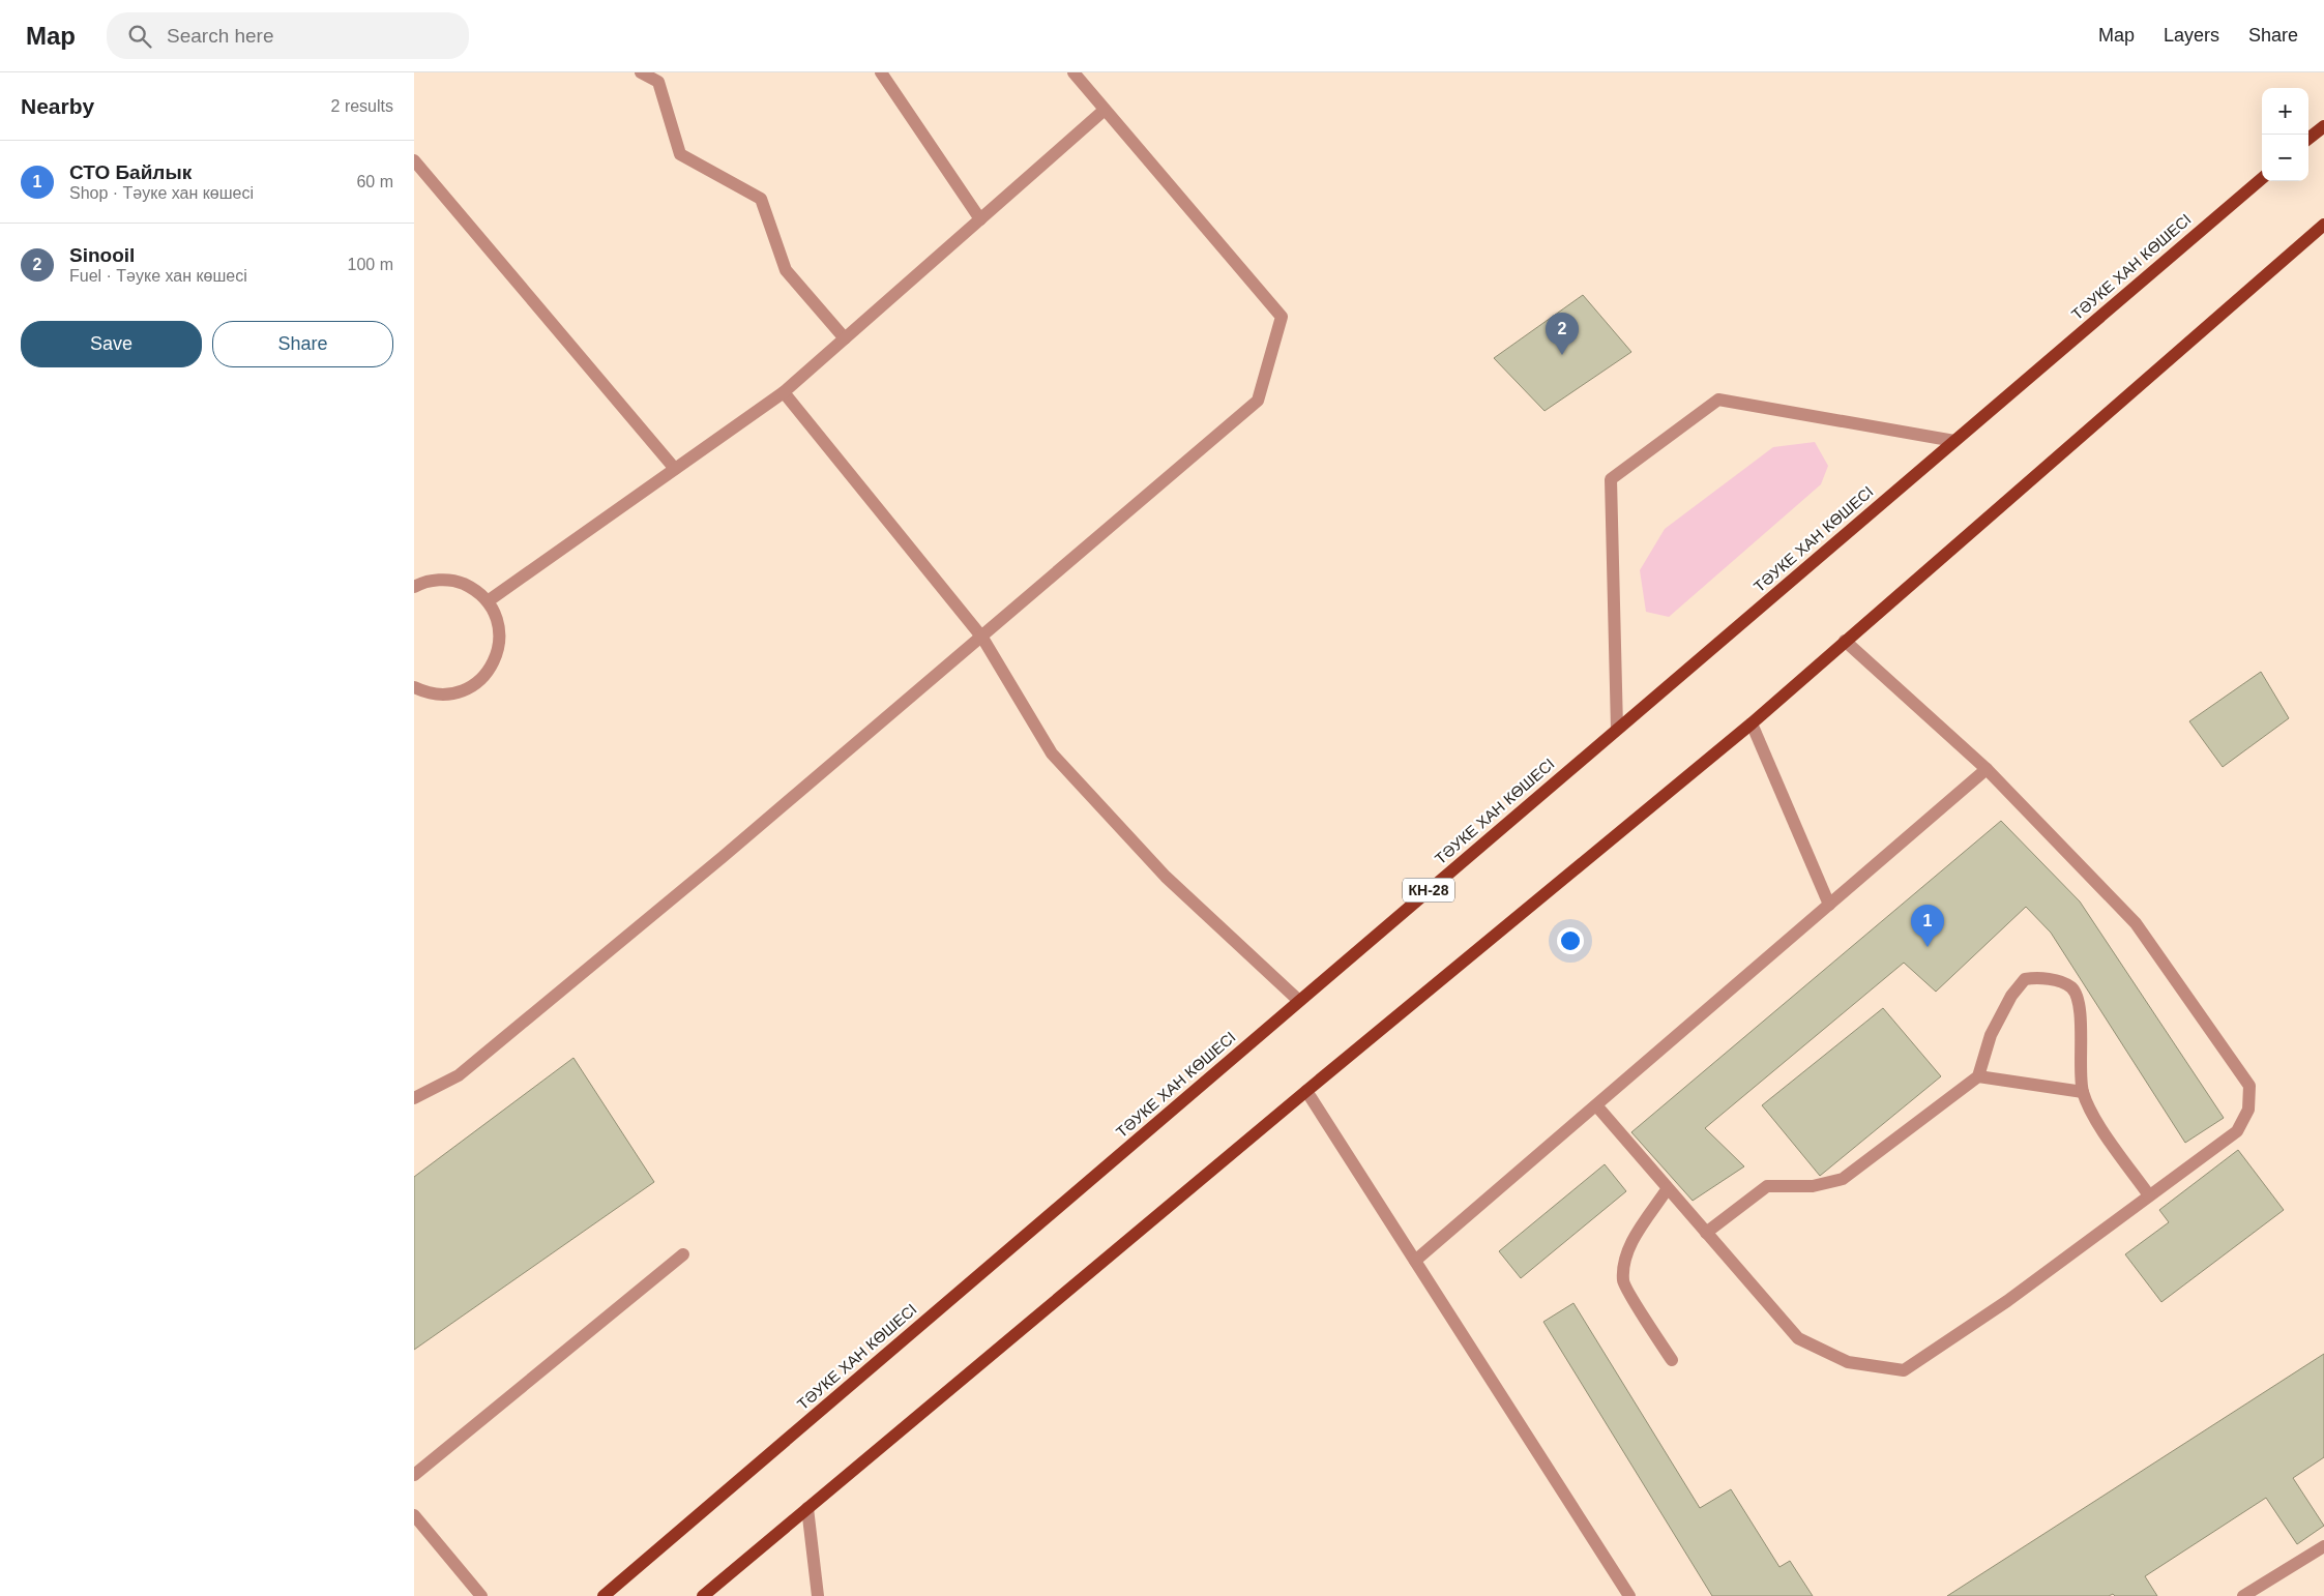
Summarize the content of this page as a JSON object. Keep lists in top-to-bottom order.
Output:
{
  "streets": {
    "main road": ["ТӘУКЕ ХАН КӨШЕСІ", "КН-28"]
  },
  "page": {
    "header": "Map",
    "search": "Search here",
    "nav": ["Map", "Layers", "Share"],
    "heading": ["Nearby", "2 results"],
    "map_buttons": ["+", "−"],
    "list": [
      {
        "mark": "1",
        "name": "СТО Байлык",
        "note": "Shop · Тәуке хан көшесі",
        "value": "60 m"
      },
      {
        "mark": "2",
        "name": "Sinooil",
        "note": "Fuel · Тәуке хан көшесі",
        "value": "100 m"
      }
    ],
    "buttons": ["Save", "Share"],
    "pins": ["2", "1"]
  }
}
